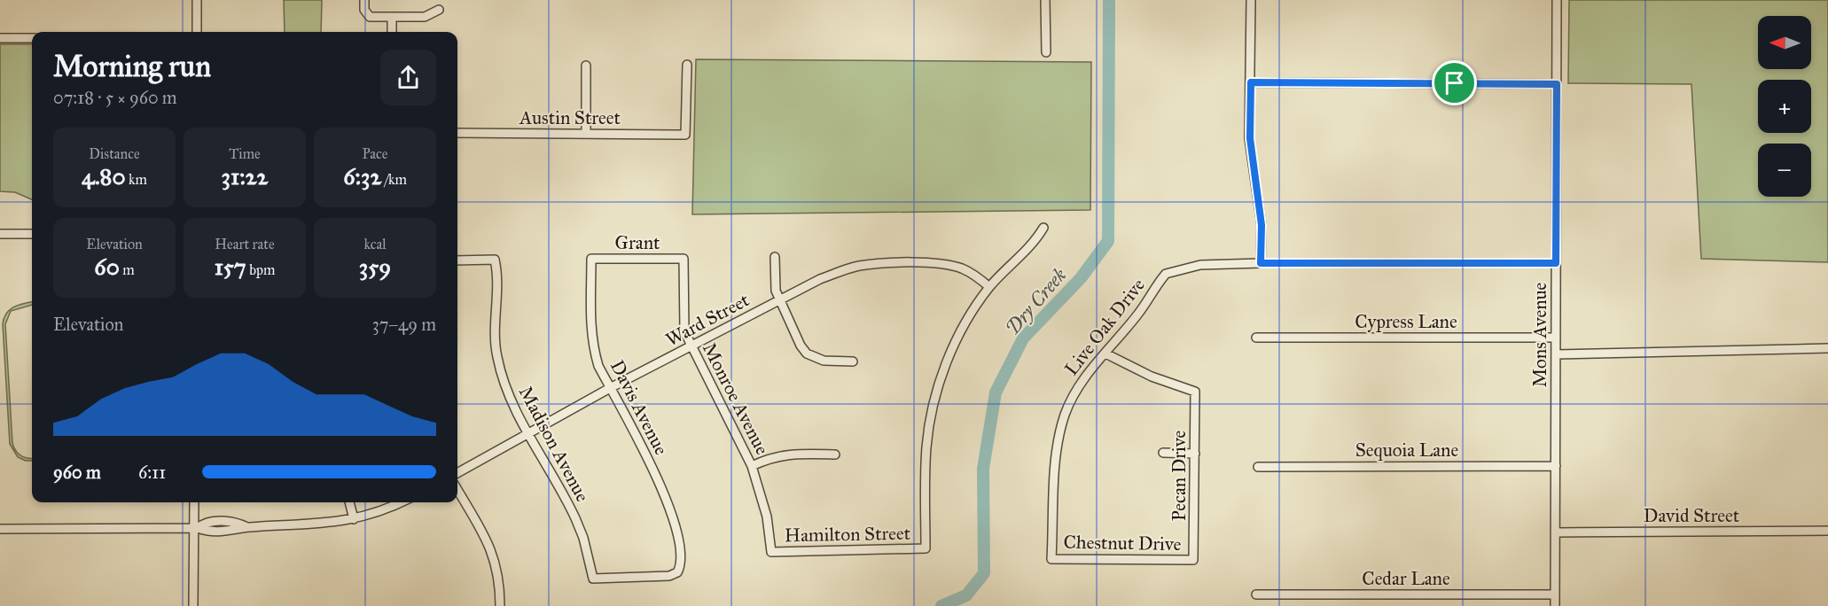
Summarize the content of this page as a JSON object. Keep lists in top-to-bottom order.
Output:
{
  "streets": {
    "street": [
      "Austin Street",
      "Grant",
      "Ward Street",
      "Cypress Lane",
      "Live Oak Drive",
      "Mons Avenue",
      "Monroe Avenue",
      "Davis Avenue",
      "Madison Avenue",
      "Sequoia Lane",
      "Pecan Drive",
      "David Street",
      "Hamilton Street",
      "Chestnut Drive",
      "Cedar Lane"
    ]
  },
  "crossings": [
    ["Grant", "Monroe Avenue"],
    ["Grant", "Davis Avenue"],
    ["Ward Street", "Monroe Avenue"],
    ["Ward Street", "Davis Avenue"],
    ["Ward Street", "Madison Avenue"],
    ["Ward Street", "Hamilton Street"],
    ["Cypress Lane", "Mons Avenue"],
    ["Live Oak Drive", "Mons Avenue"],
    ["Live Oak Drive", "Pecan Drive"],
    ["Live Oak Drive", "Chestnut Drive"],
    ["Mons Avenue", "Sequoia Lane"],
    ["Mons Avenue", "David Street"],
    ["Mons Avenue", "Cedar Lane"],
    ["Monroe Avenue", "Hamilton Street"],
    ["Davis Avenue", "Madison Avenue"],
    ["Pecan Drive", "Chestnut Drive"]
  ],
  "water": ["Dry Creek"],
  "north": "left",
  "page": {
    "map_buttons": ["+", "−"],
    "heading": ["Morning run", "07:18 · 5 × 960 m"],
    "stats": [
      ["Distance", "4.80 km"],
      ["Time", "31:22"],
      ["Pace", "6:32 /km"],
      ["Elevation", "60 m"],
      ["Heart rate", "157 bpm"],
      ["kcal", "359"]
    ],
    "chart": ["Elevation", "37–49 m"],
    "list": [
      {
        "name": "960 m",
        "note": "6:11"
      }
    ]
  }
}
